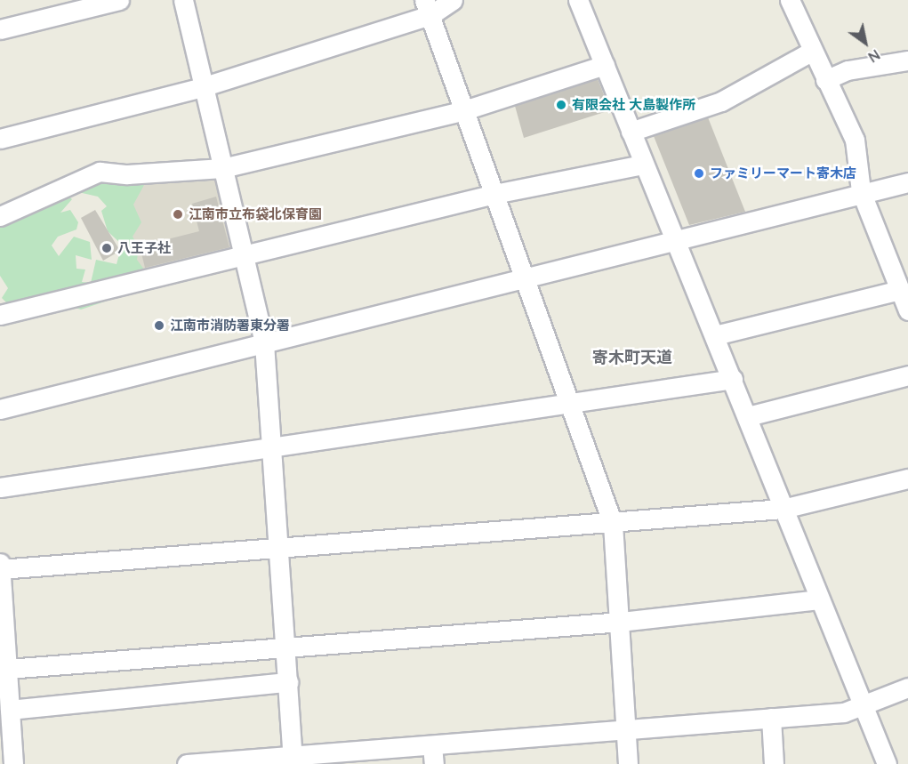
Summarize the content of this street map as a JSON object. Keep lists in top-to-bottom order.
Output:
{
  "districts": ["寄木町天道"],
  "places": [
    "有限会社 大島製作所",
    "ファミリーマート寄木店",
    "江南市立布袋北保育園",
    "八王子社",
    "江南市消防署東分署"
  ],
  "north": "bottom right"
}
